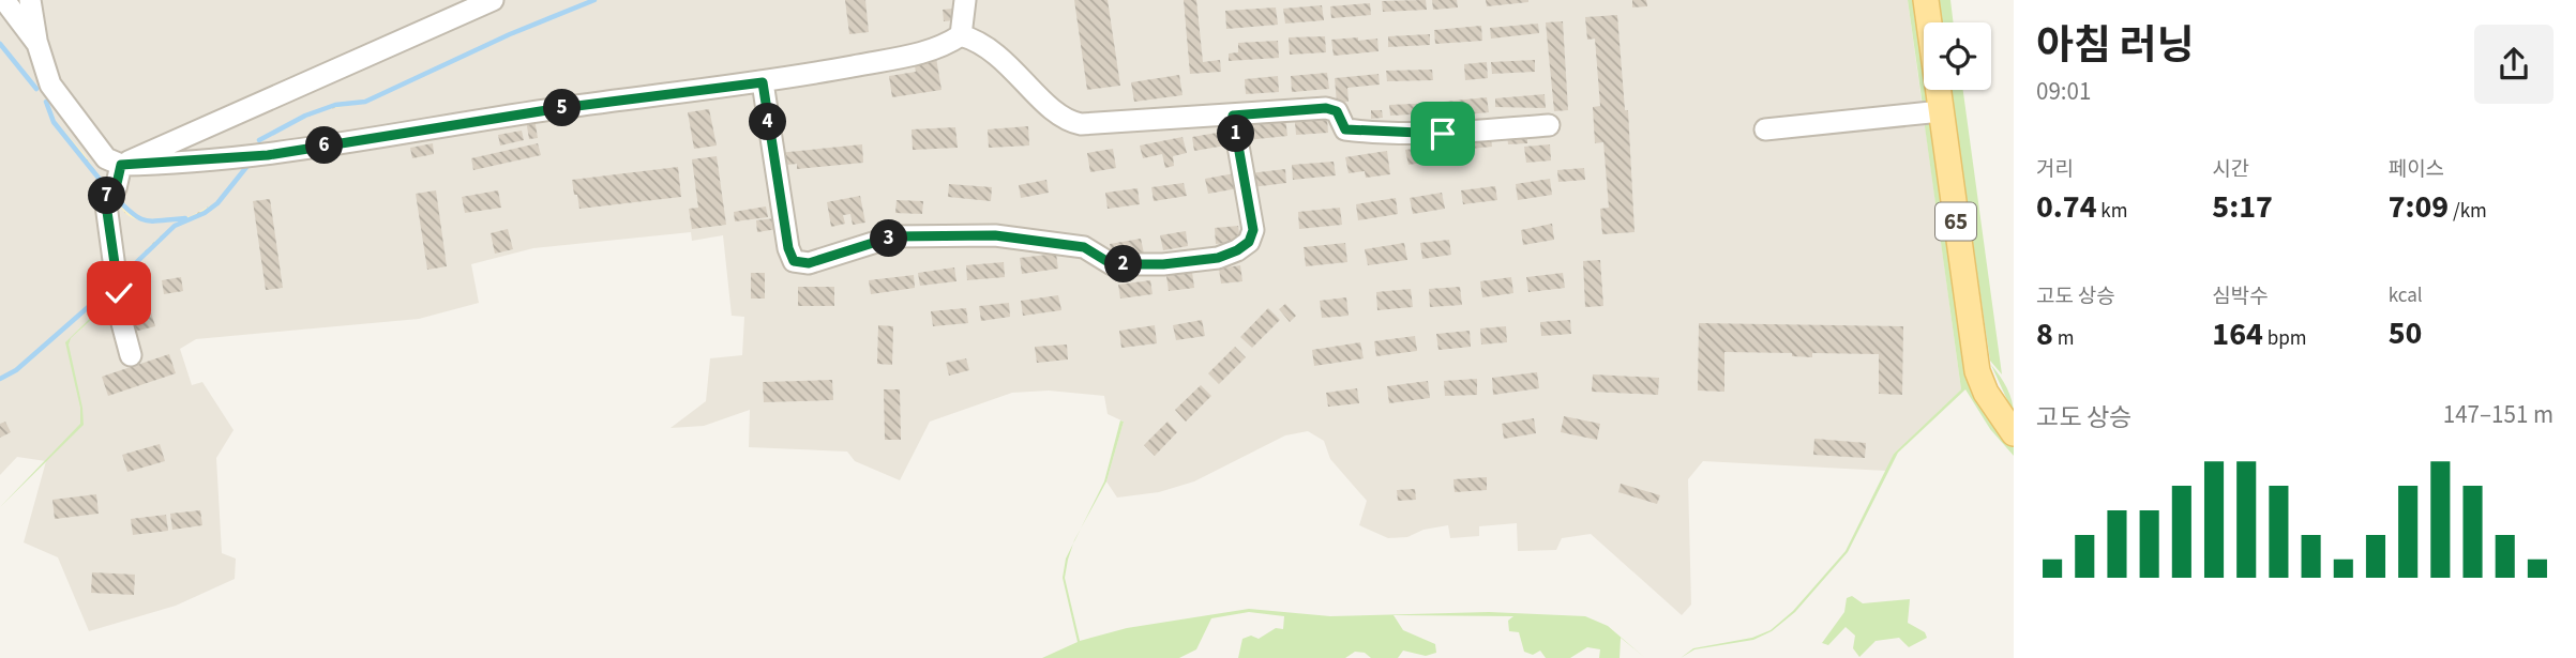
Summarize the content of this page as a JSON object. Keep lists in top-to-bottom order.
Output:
{
  "streets": {
    "main road": ["65"]
  },
  "page": {
    "heading": ["아침 러닝", "09:01"],
    "pins": [
      "5",
      "4",
      "1",
      "6",
      "7",
      "3",
      "2"
    ],
    "stats": [
      ["거리", "0.74 km"],
      ["시간", "5:17"],
      ["페이스", "7:09 /km"],
      ["고도 상승", "8 m"],
      ["심박수", "164 bpm"],
      ["kcal", "50"]
    ],
    "chart": ["고도 상승", "147–151 m"]
  }
}
